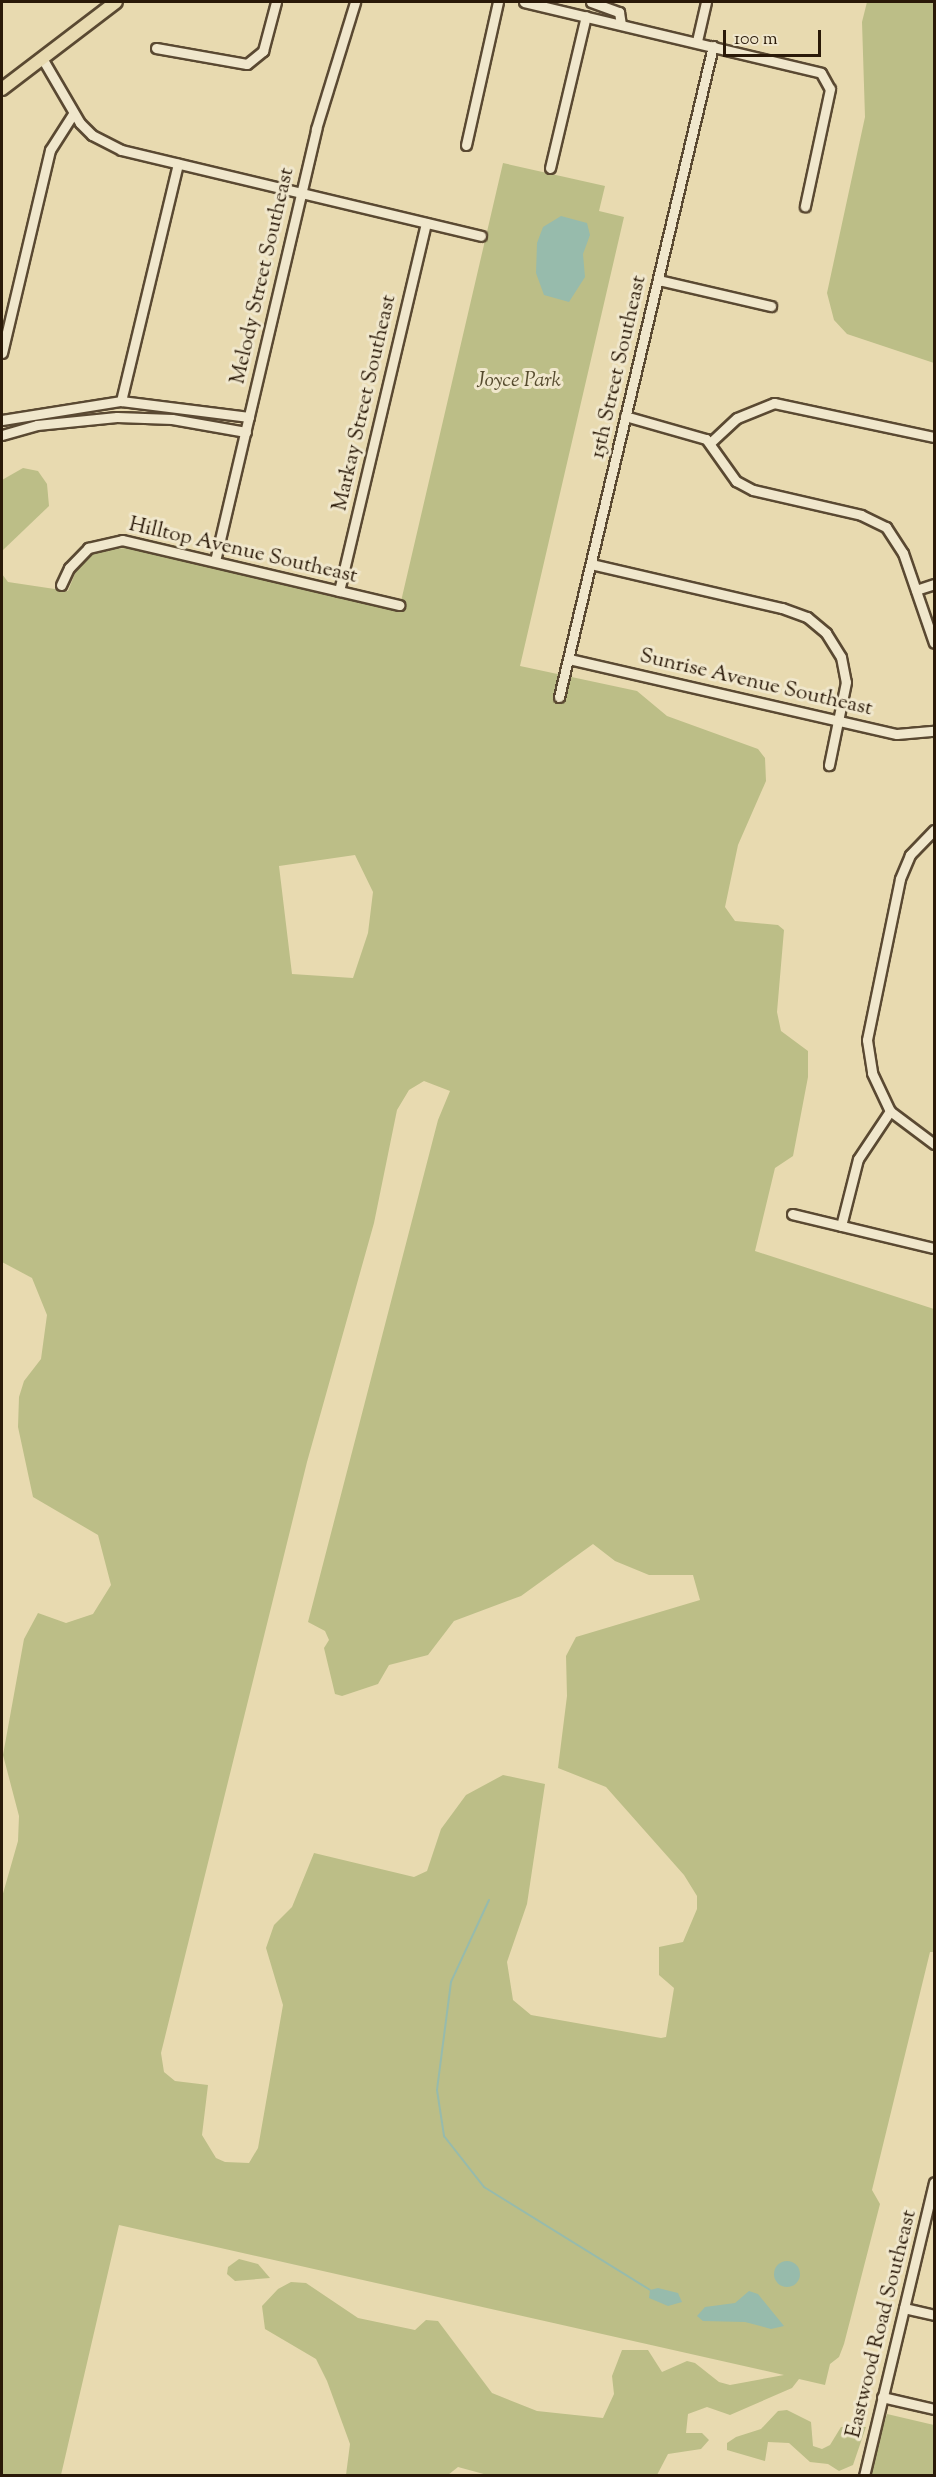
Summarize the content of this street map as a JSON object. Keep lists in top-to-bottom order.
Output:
{
  "streets": {
    "street": [
      "Melody Street Southeast",
      "15th Street Southeast",
      "Markay Street Southeast",
      "Hilltop Avenue Southeast",
      "Sunrise Avenue Southeast",
      "Eastwood Road Southeast"
    ]
  },
  "crossings": [
    ["Melody Street Southeast", "Hilltop Avenue Southeast"],
    ["15th Street Southeast", "Sunrise Avenue Southeast"],
    ["Markay Street Southeast", "Hilltop Avenue Southeast"]
  ],
  "parks": ["Joyce Park"],
  "scale_bar": "100 m"
}
